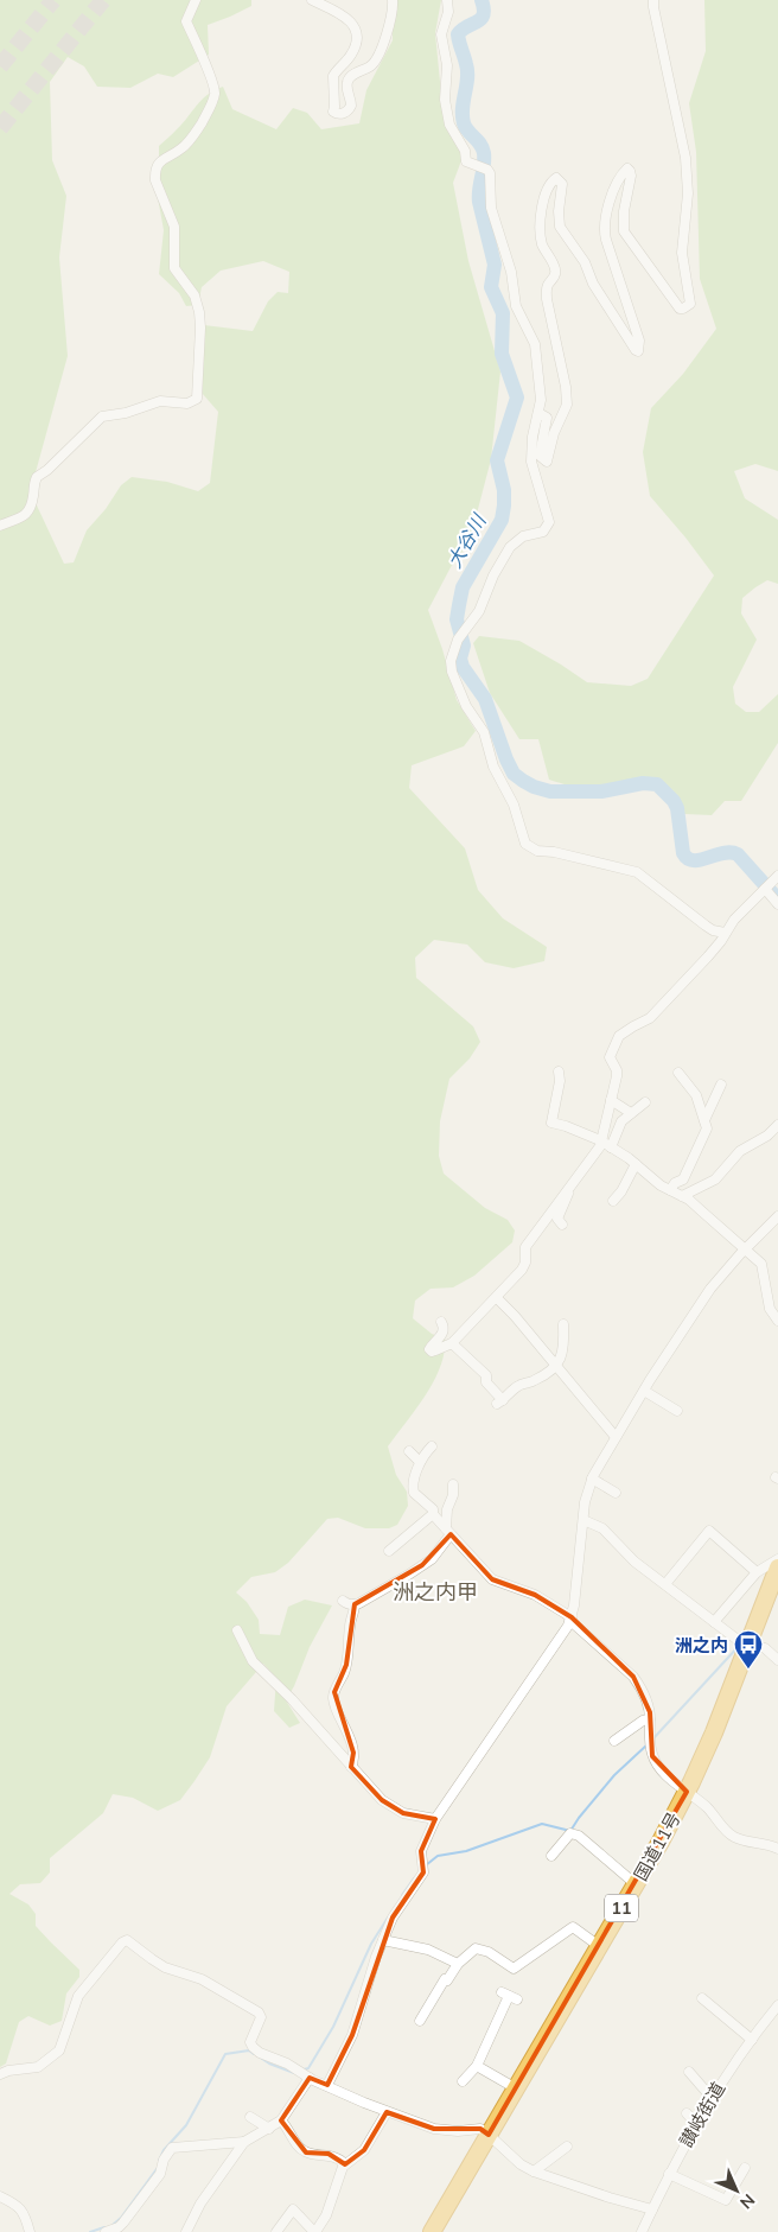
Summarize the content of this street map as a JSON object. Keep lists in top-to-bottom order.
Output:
{
  "streets": {
    "highway": ["国道11号", "11"],
    "street": ["讃岐街道"]
  },
  "districts": ["洲之内甲"],
  "water": ["大谷川"],
  "places": {
    "bus stop": ["洲之内"]
  },
  "north": "bottom right"
}
